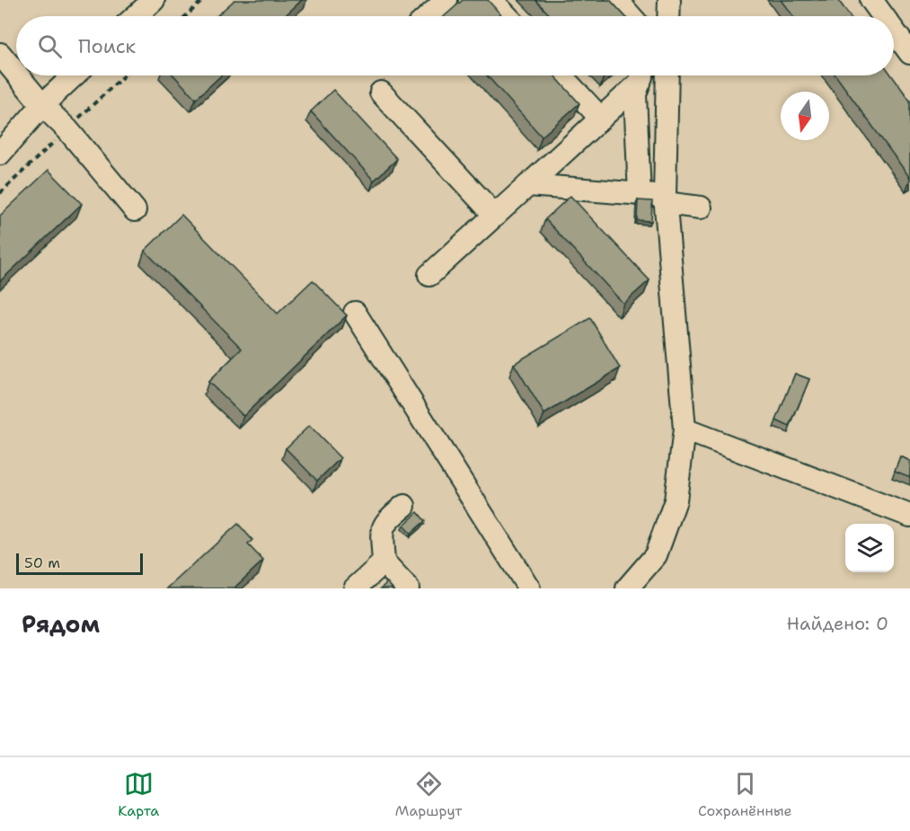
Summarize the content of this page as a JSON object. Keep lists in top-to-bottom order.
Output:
{
  "scale_bar": "50 m",
  "north": "bottom",
  "page": {
    "search": "Поиск",
    "scale": "50 m",
    "heading": ["Рядом", "Найдено: 0"],
    "nav": ["Карта", "Маршрут", "Сохранённые"]
  }
}
